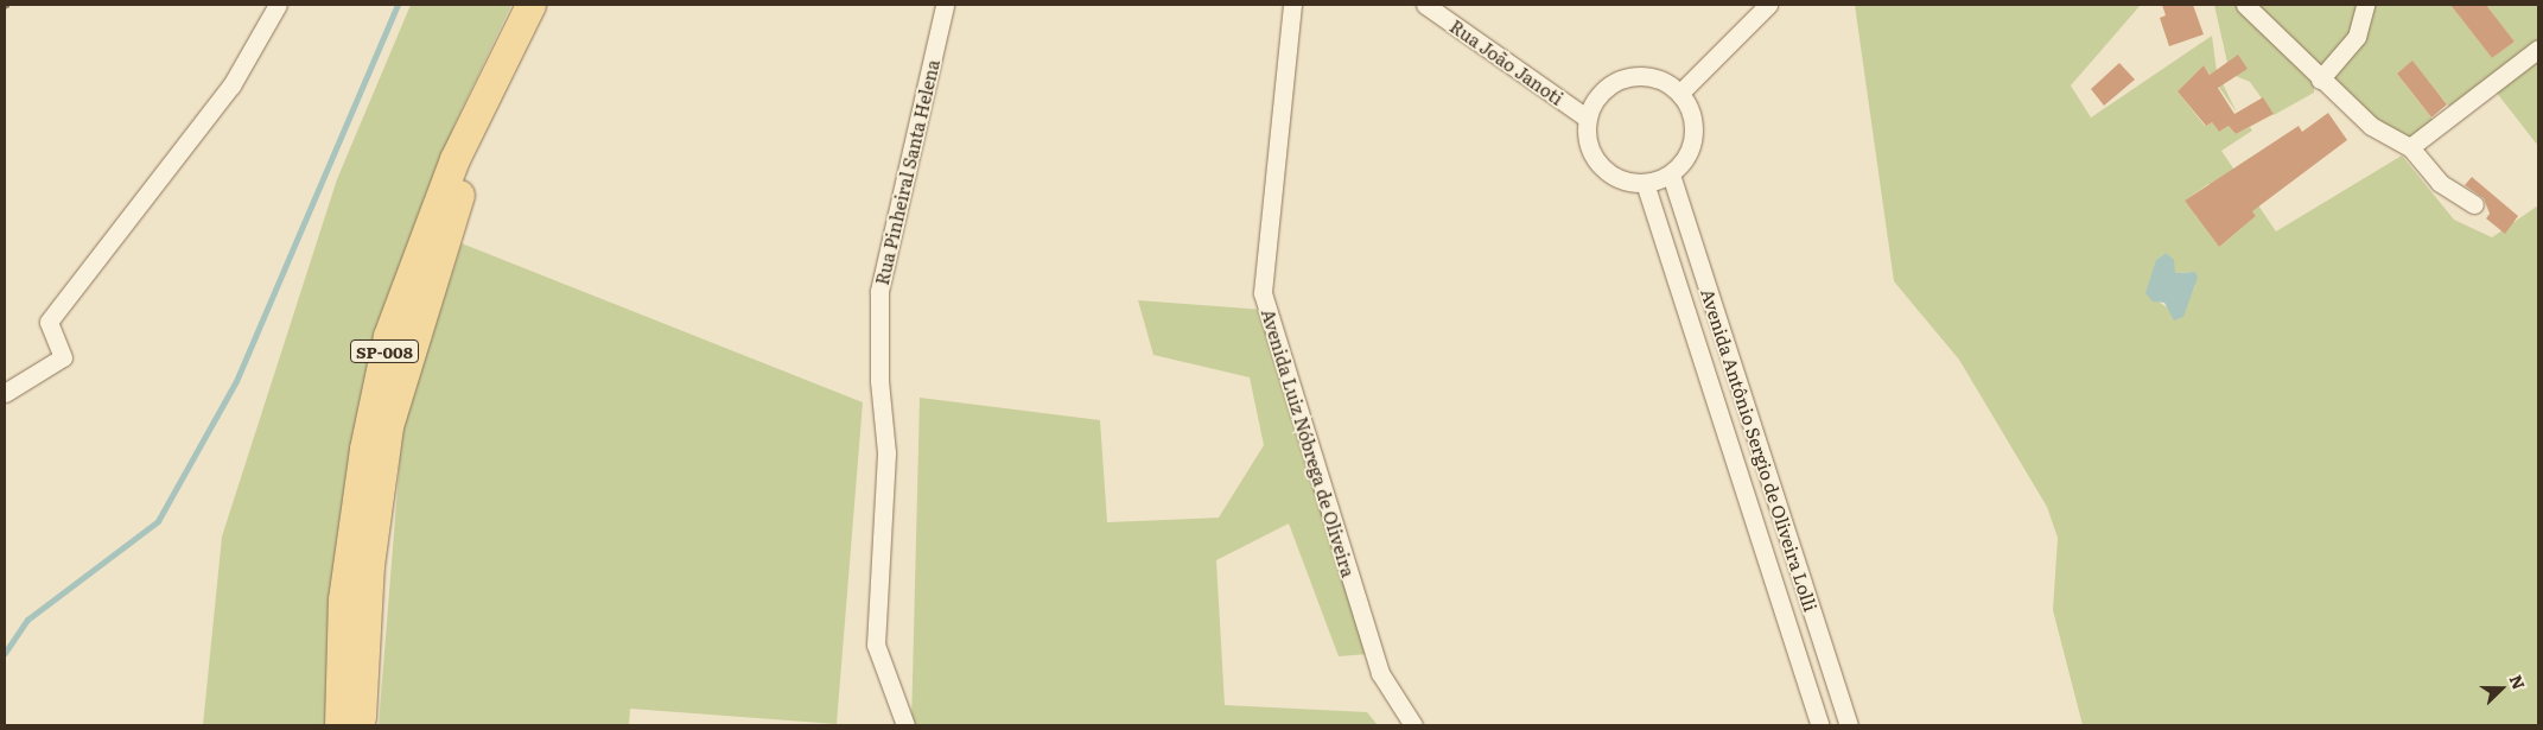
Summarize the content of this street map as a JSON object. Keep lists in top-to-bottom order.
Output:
{
  "streets": {
    "main road": ["SP-008"],
    "street": [
      "Rua João Janoti",
      "Rua Pinheiral Santa Helena",
      "Avenida Luiz Nóbrega de Oliveira",
      "Avenida Antônio Sergio de Oliveira Lolli"
    ]
  },
  "crossings": [
    ["Rua João Janoti", "Avenida Antônio Sergio de Oliveira Lolli"]
  ],
  "north": "right"
}
